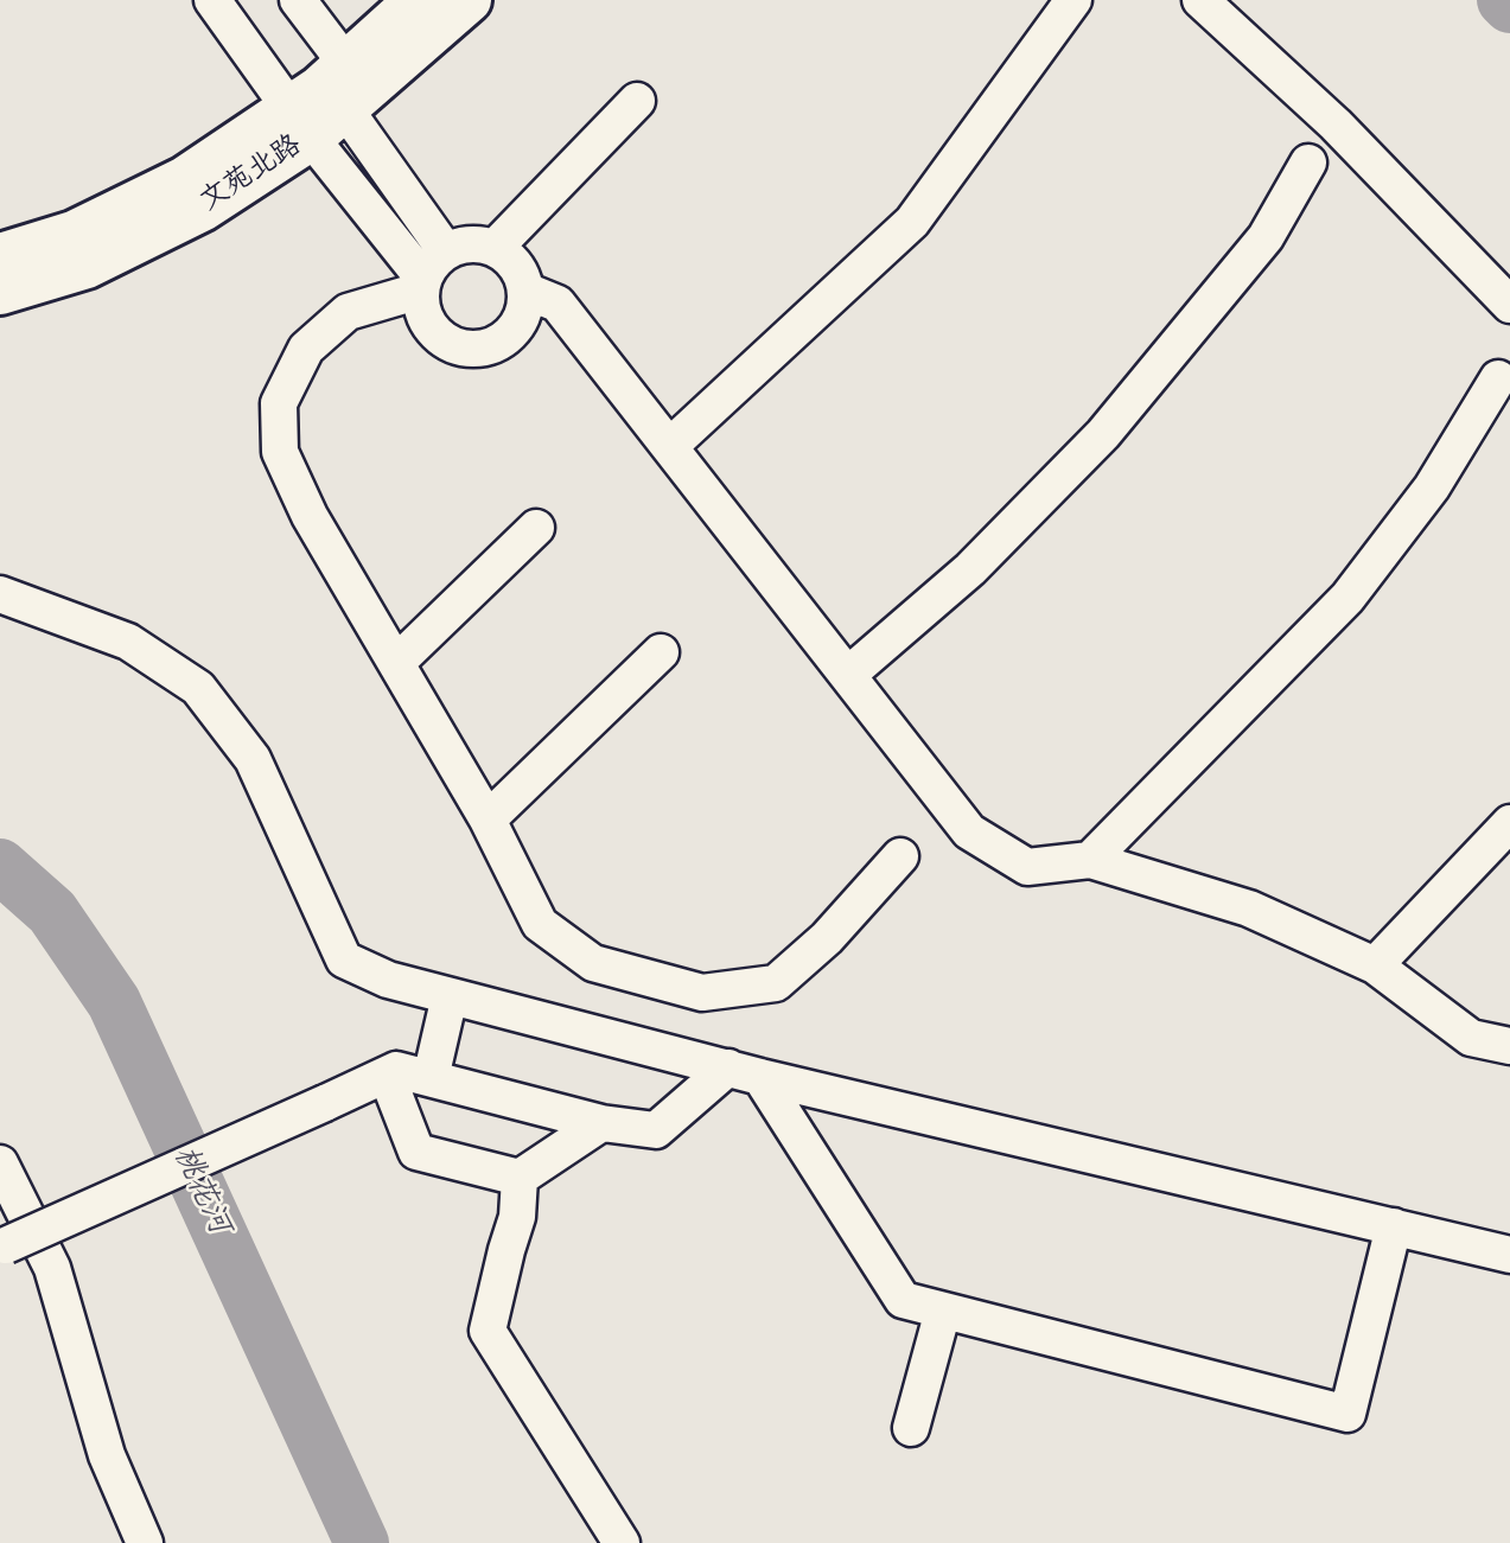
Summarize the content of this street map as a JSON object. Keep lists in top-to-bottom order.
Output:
{
  "streets": {
    "street": ["文苑北路"]
  },
  "water": ["桃花河"]
}
